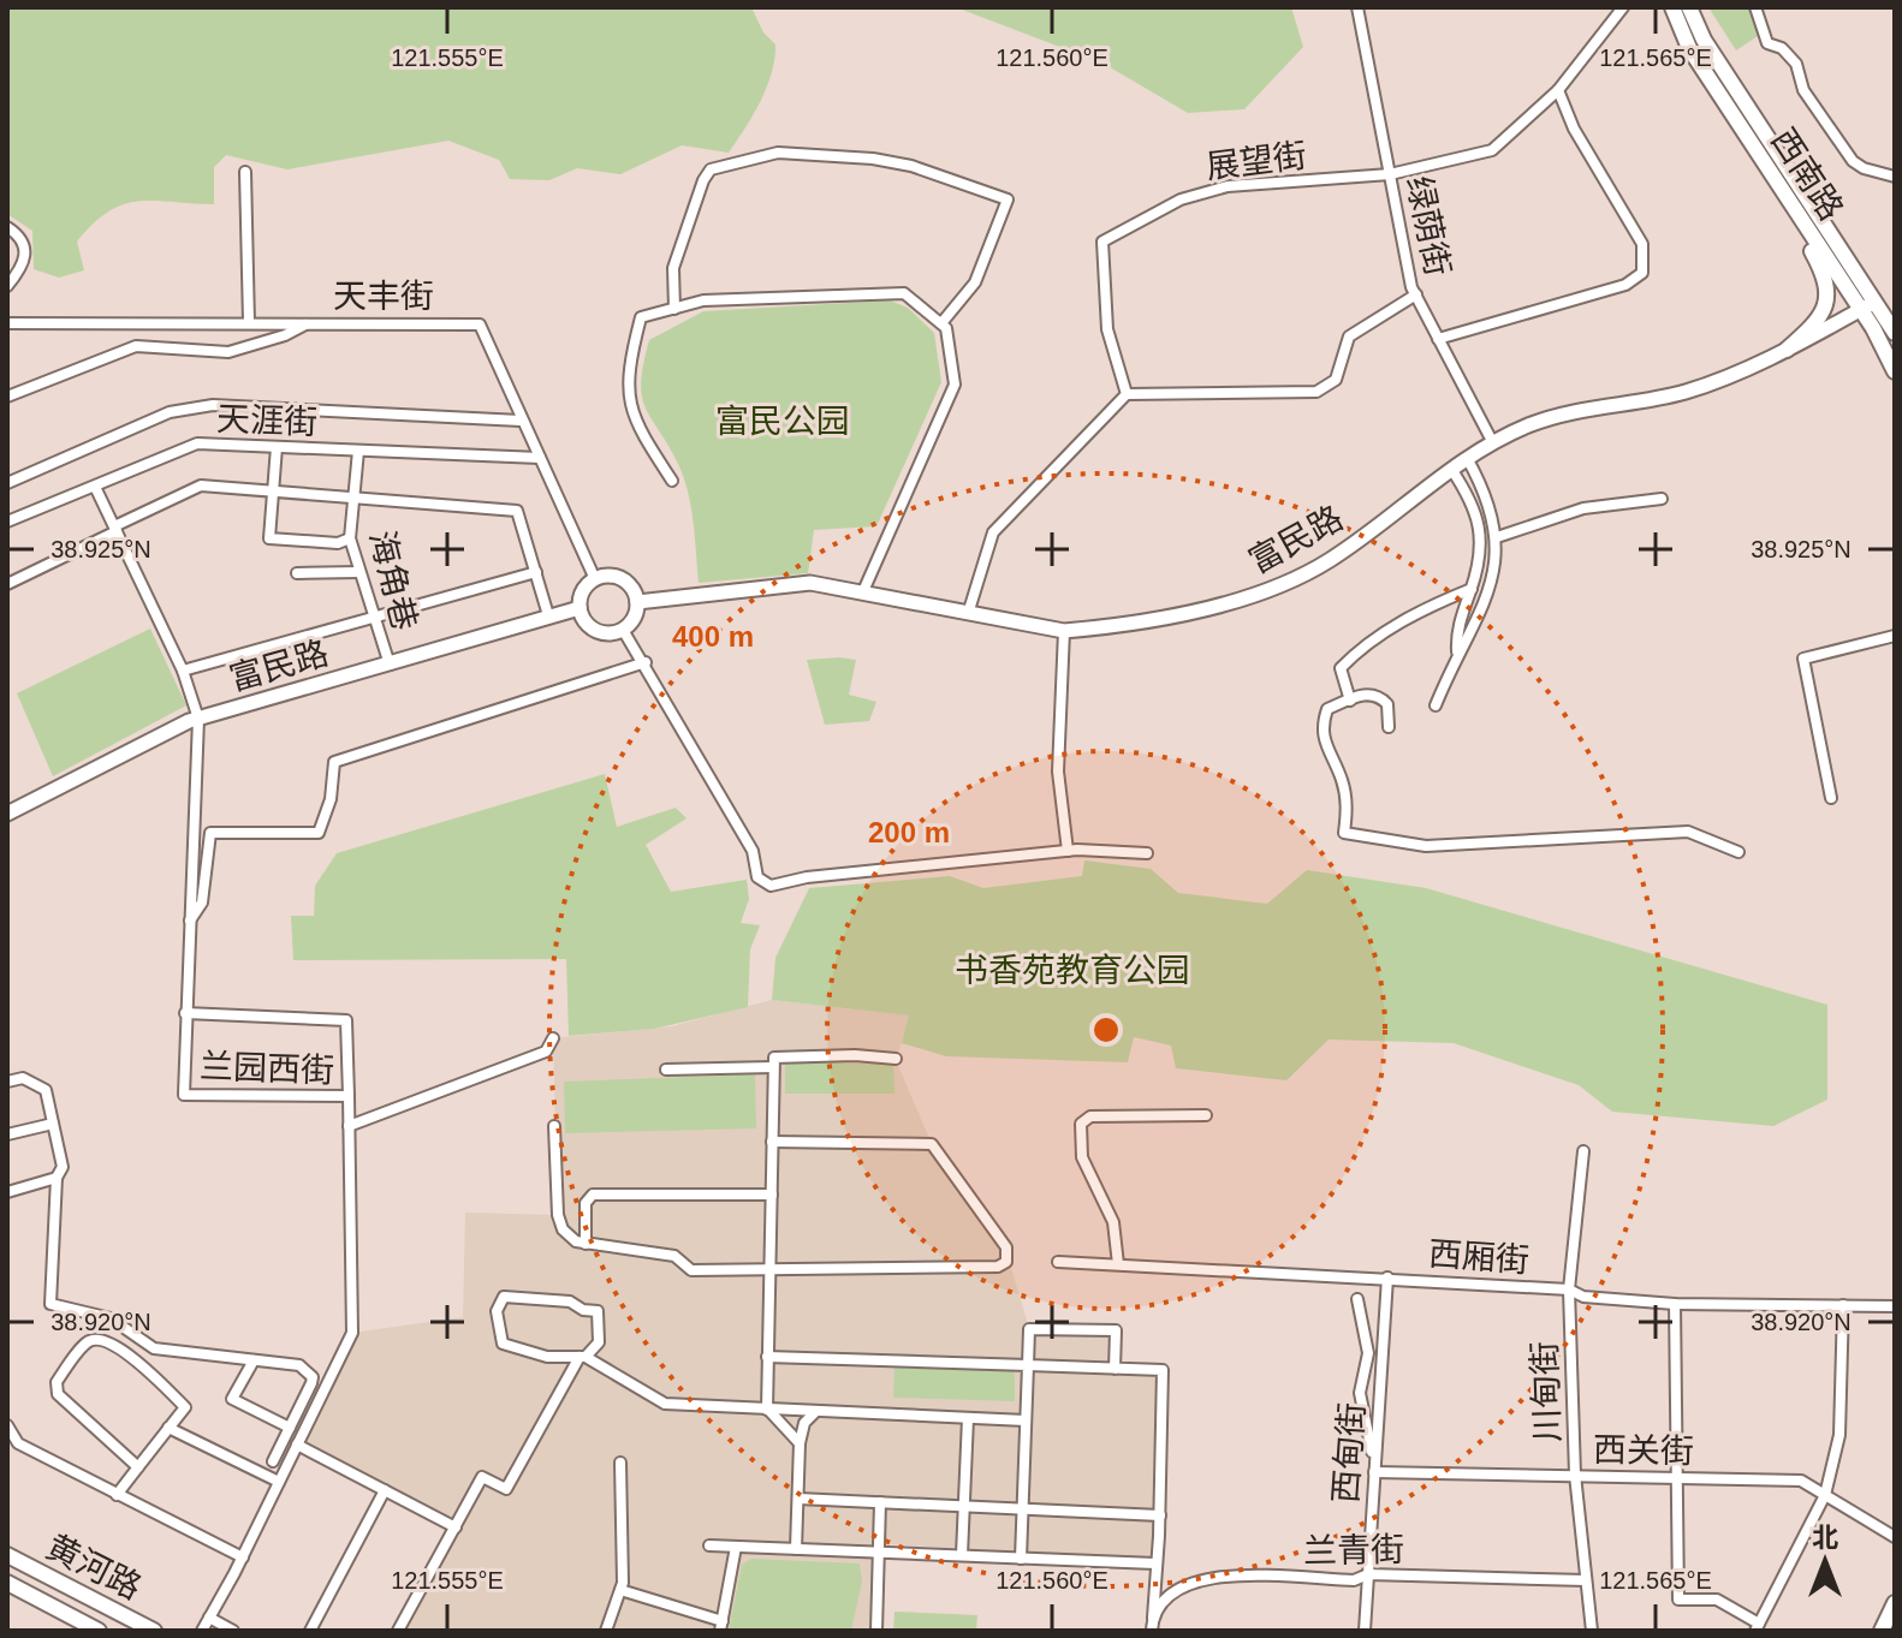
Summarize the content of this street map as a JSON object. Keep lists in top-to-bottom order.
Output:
{
  "streets": {
    "main road": ["西南路", "黄河路"],
    "street": [
      "展望街",
      "绿荫街",
      "天丰街",
      "天涯街",
      "富民路",
      "海角巷",
      "兰园西街",
      "西厢街",
      "川甸街",
      "西关街",
      "西甸街",
      "兰青街"
    ]
  },
  "crossings": [
    ["展望街", "绿荫街"],
    ["西南路", "富民路"],
    ["绿荫街", "富民路"],
    ["天丰街", "天涯街"],
    ["天丰街", "富民路"],
    ["天涯街", "海角巷"],
    ["天涯街", "兰园西街"],
    ["富民路", "海角巷"],
    ["富民路", "兰园西街"],
    ["西厢街", "川甸街"],
    ["西厢街", "西甸街"],
    ["川甸街", "西关街"],
    ["川甸街", "兰青街"],
    ["西关街", "西甸街"],
    ["西甸街", "兰青街"]
  ],
  "parks": ["富民公园", "书香苑教育公园"],
  "north": "top",
  "coordinates": [
    "121.555°E",
    "121.560°E",
    "121.565°E",
    "38.925°N",
    "38.920°N"
  ],
  "rings": ["400 m", "200 m"]
}
